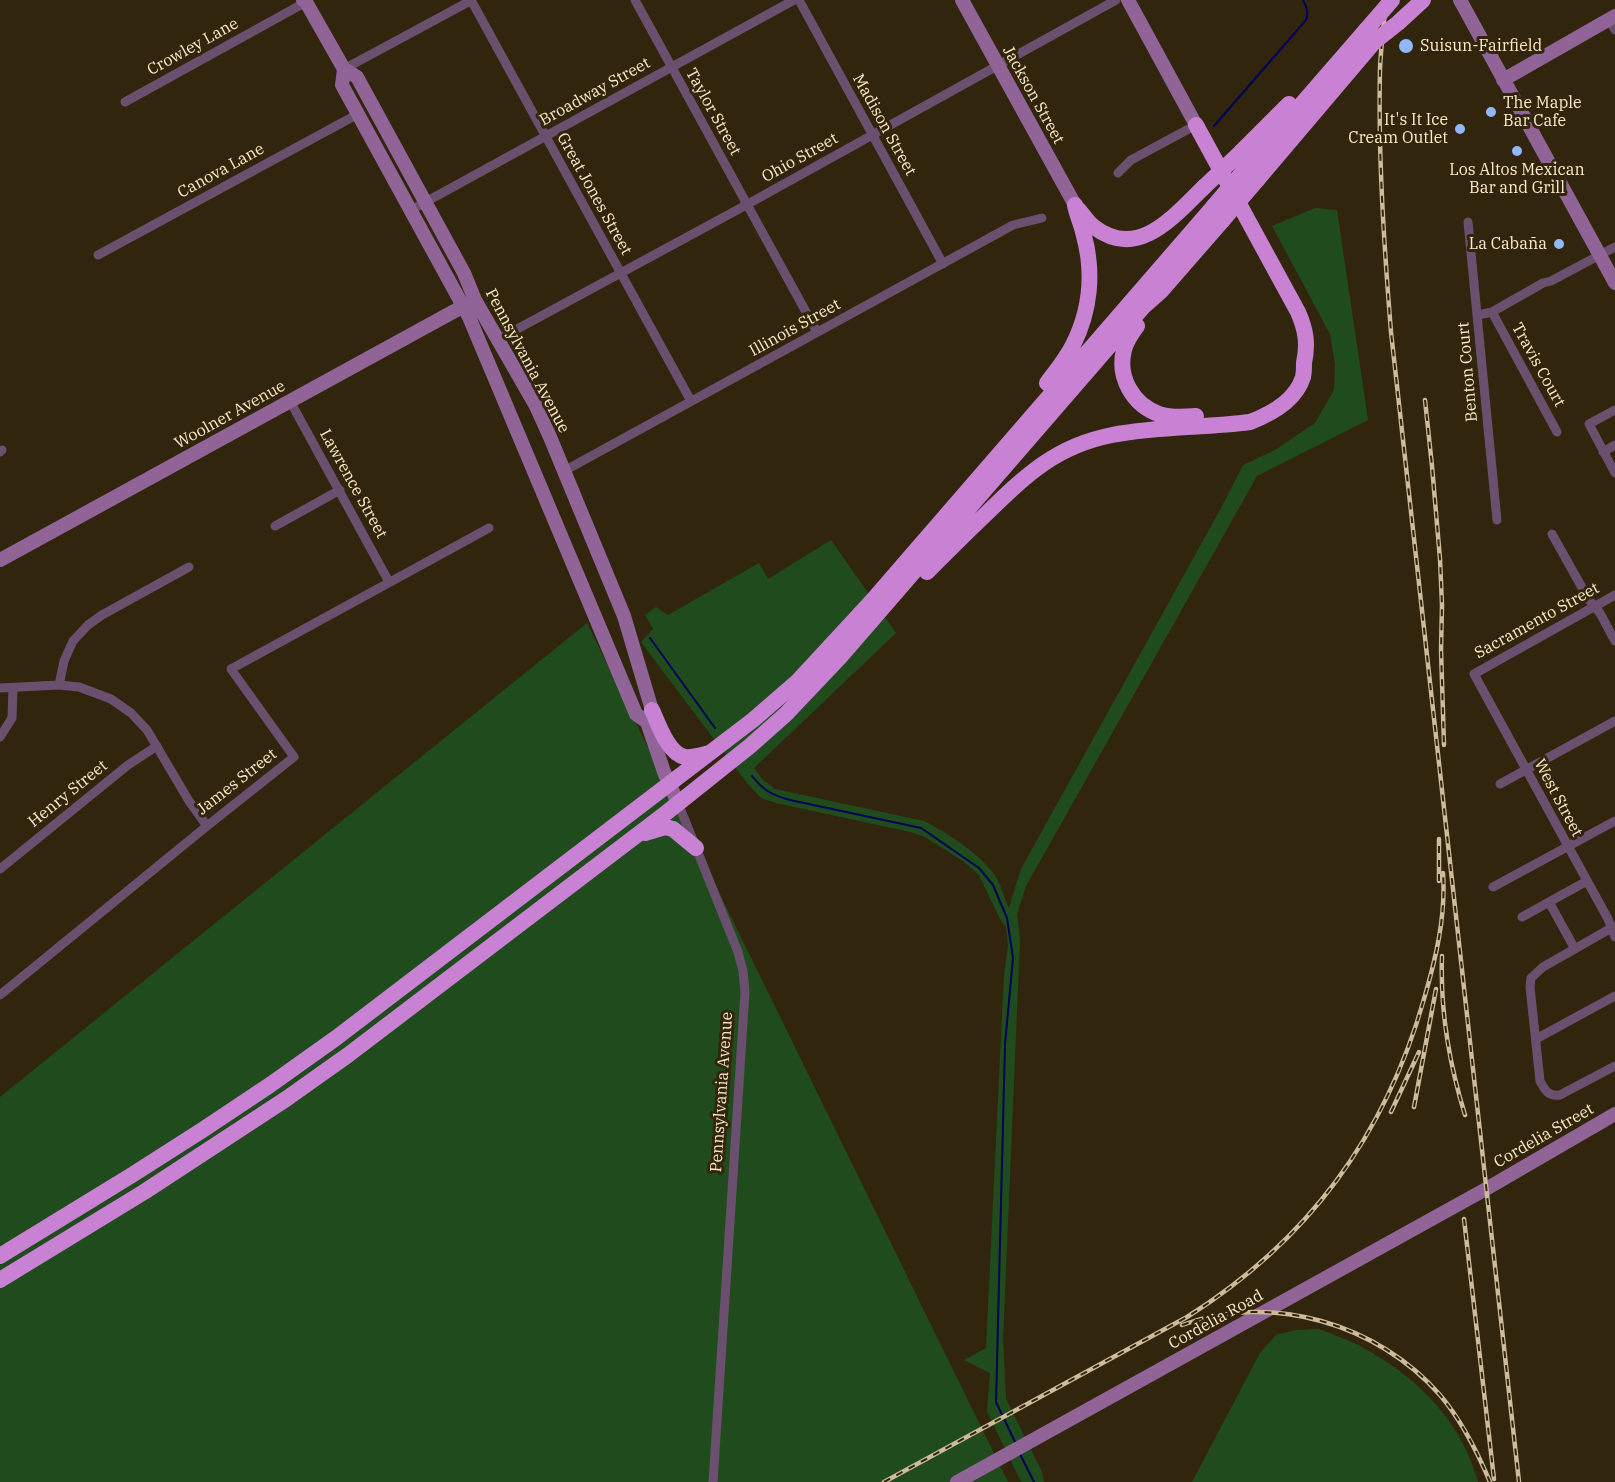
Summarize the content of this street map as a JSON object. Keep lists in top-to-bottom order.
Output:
{
  "streets": {
    "main road": [
      "Jackson Street",
      "Pennsylvania Avenue",
      "Woolner Avenue",
      "Cordelia Street",
      "Cordelia Road"
    ],
    "street": [
      "Crowley Lane",
      "Broadway Street",
      "Taylor Street",
      "Madison Street",
      "Ohio Street",
      "Canova Lane",
      "Great Jones Street",
      "Illinois Street",
      "Travis Court",
      "Benton Court",
      "Lawrence Street",
      "Sacramento Street",
      "James Street",
      "Henry Street",
      "West Street"
    ]
  },
  "crossings": [
    ["Crowley Lane", "Pennsylvania Avenue"],
    ["Broadway Street", "Taylor Street"],
    ["Broadway Street", "Great Jones Street"],
    ["Broadway Street", "Pennsylvania Avenue"],
    ["Jackson Street", "Ohio Street"],
    ["Taylor Street", "Ohio Street"],
    ["Taylor Street", "Illinois Street"],
    ["Madison Street", "Ohio Street"],
    ["Madison Street", "Illinois Street"],
    ["Ohio Street", "Great Jones Street"],
    ["Ohio Street", "Pennsylvania Avenue"],
    ["Canova Lane", "Pennsylvania Avenue"],
    ["Great Jones Street", "Illinois Street"],
    ["Illinois Street", "Pennsylvania Avenue"],
    ["Pennsylvania Avenue", "Woolner Avenue"],
    ["Woolner Avenue", "Lawrence Street"],
    ["Lawrence Street", "James Street"],
    ["Sacramento Street", "West Street"],
    ["Cordelia Street", "Cordelia Road"]
  ],
  "places": [
    "Suisun-Fairfield",
    "The Maple Bar Cafe",
    "It's It Ice Cream Outlet",
    "Los Altos Mexican Bar and Grill",
    "La Cabaña"
  ]
}
